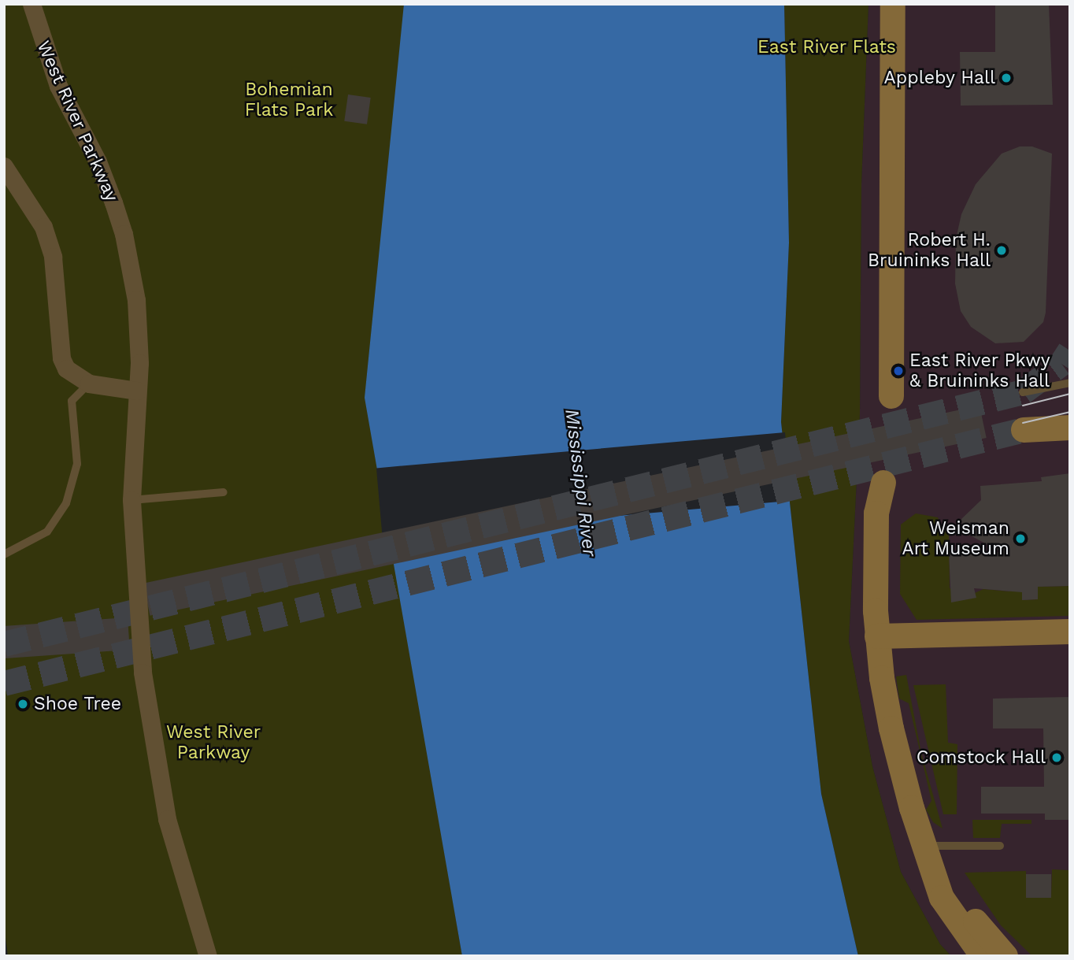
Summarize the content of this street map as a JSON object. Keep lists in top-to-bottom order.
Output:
{
  "streets": {
    "street": ["West River Parkway"]
  },
  "water": ["Mississippi River"],
  "parks": ["East River Flats", "Bohemian Flats Park", "West River Parkway"],
  "places": [
    "Appleby Hall",
    "Robert H. Bruininks Hall",
    "East River Pkwy & Bruininks Hall",
    "Weisman Art Museum",
    "Shoe Tree",
    "Comstock Hall"
  ]
}
